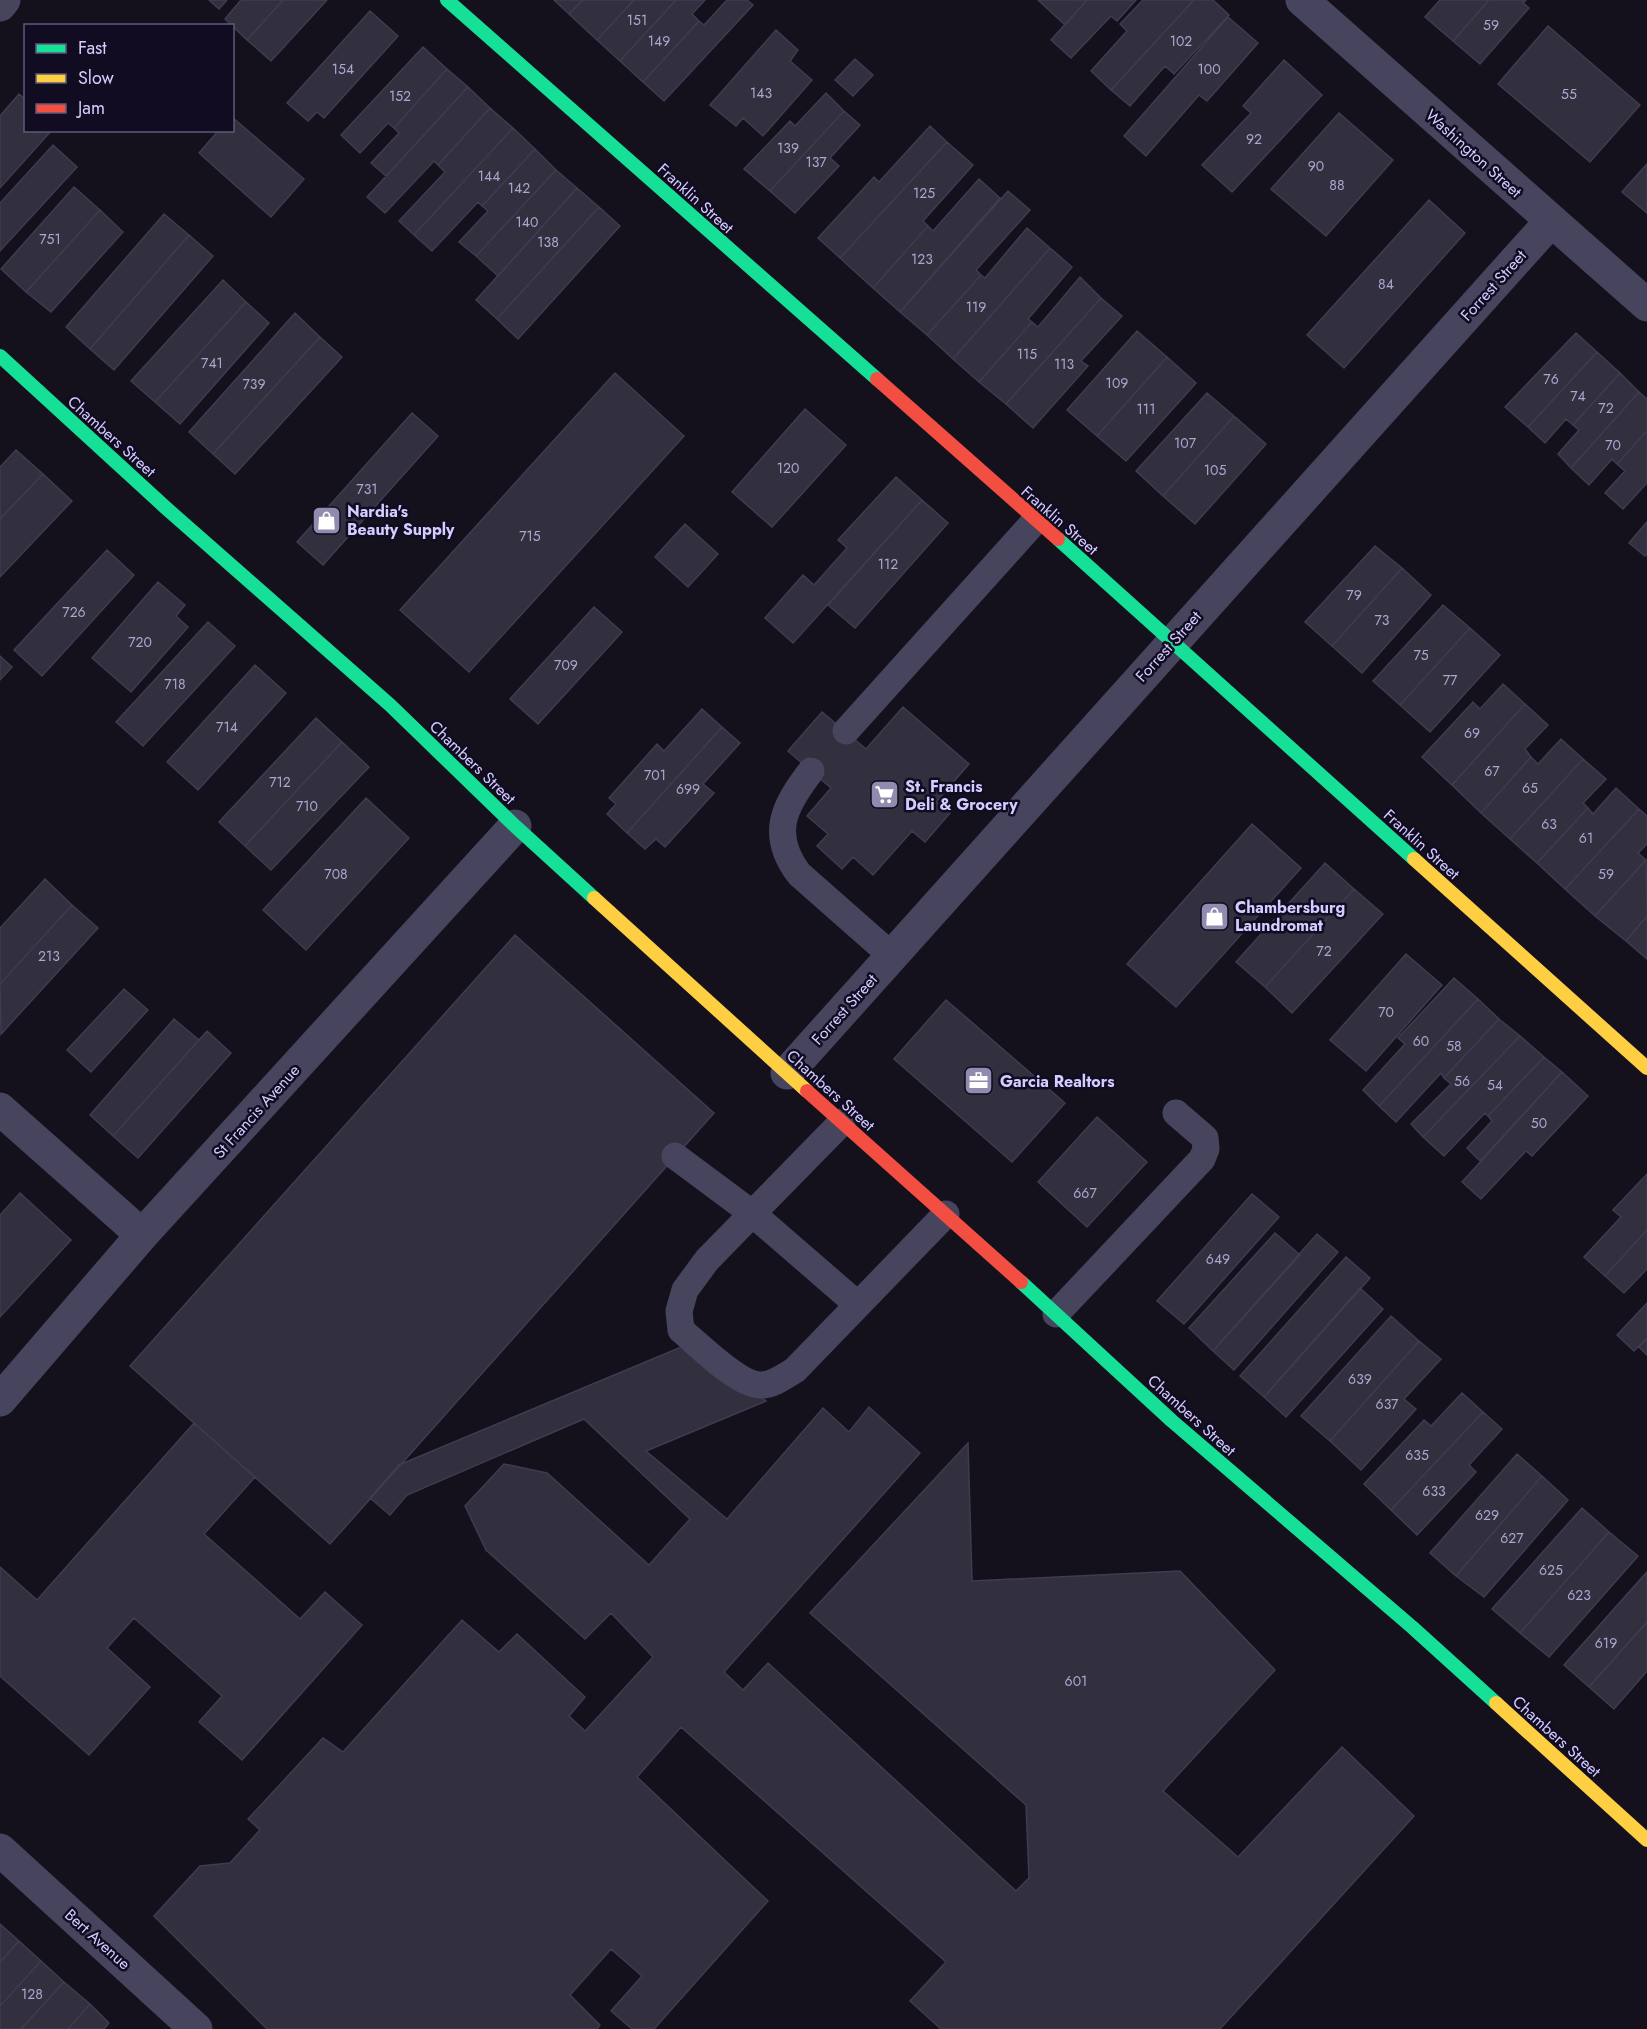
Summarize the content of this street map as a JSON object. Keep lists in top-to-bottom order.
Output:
{
  "streets": {
    "street": [
      "Washington Street",
      "Franklin Street",
      "Forrest Street",
      "Chambers Street",
      "St Francis Avenue",
      "Bert Avenue"
    ]
  },
  "crossings": [
    ["Washington Street", "Forrest Street"],
    ["Franklin Street", "Forrest Street"],
    ["Forrest Street", "Chambers Street"],
    ["Chambers Street", "St Francis Avenue"]
  ],
  "places": {
    "shop": ["Nardia's Beauty Supply", "Chambersburg Laundromat"],
    "supermarket": ["St. Francis Deli & Grocery"],
    "office": ["Garcia Realtors"]
  },
  "house_numbers": [
    "151",
    "59",
    "149",
    "102",
    "154",
    "100",
    "143",
    "55",
    "152",
    "92",
    "139",
    "137",
    "90",
    "144",
    "88",
    "142",
    "125",
    "140",
    "751",
    "138",
    "123",
    "84",
    "119",
    "115",
    "741",
    "113",
    "76",
    "109",
    "739",
    "74",
    "72",
    "111",
    "107",
    "70",
    "120",
    "105",
    "731",
    "715",
    "112",
    "79",
    "726",
    "73",
    "720",
    "75",
    "709",
    "77",
    "718",
    "714",
    "69",
    "67",
    "701",
    "712",
    "65",
    "699",
    "710",
    "63",
    "61",
    "708",
    "59",
    "72",
    "213",
    "70",
    "60",
    "58",
    "56",
    "54",
    "50",
    "667",
    "649",
    "639",
    "637",
    "635",
    "633",
    "629",
    "627",
    "625",
    "623",
    "619",
    "601",
    "128"
  ],
  "legend": ["Fast", "Slow", "Jam"]
}
